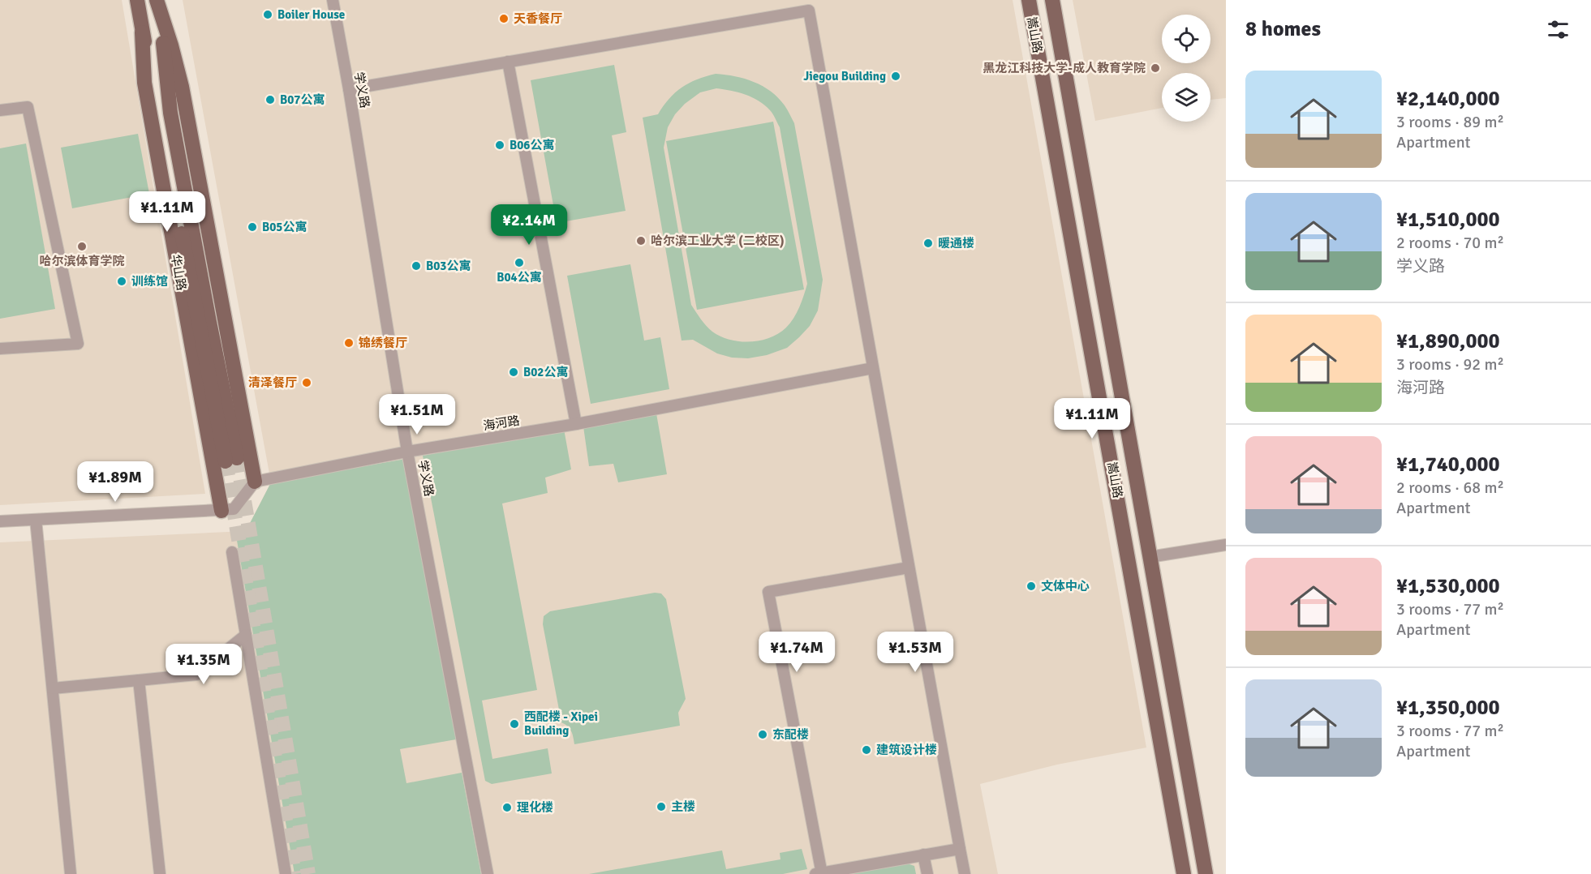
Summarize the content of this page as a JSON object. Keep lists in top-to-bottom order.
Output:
{
  "streets": {
    "main road": ["嵩山路", "华山路"],
    "street": ["学义路", "海河路"]
  },
  "crossings": [
    ["学义路", "海河路"]
  ],
  "places": [
    "Boiler House",
    "天香餐厅",
    "黑龙江科技大学-成人教育学院",
    "Jiegou Building",
    "B07公寓",
    "B06公寓",
    "B05公寓",
    "哈尔滨工业大学 (二校区)",
    "暖通楼",
    "哈尔滨体育学院",
    "B04公寓",
    "B03公寓",
    "训练馆",
    "锦绣餐厅",
    "B02公寓",
    "清泽餐厅",
    "文体中心",
    "西配楼 - Xipei Building",
    "东配楼",
    "建筑设计楼",
    "主楼",
    "理化楼"
  ],
  "page": {
    "heading": "8 homes",
    "list": [
      {
        "name": "¥2,140,000",
        "note": "3 rooms · 89 m² · Apartment"
      },
      {
        "name": "¥1,510,000",
        "note": "2 rooms · 70 m² · 学义路"
      },
      {
        "name": "¥1,890,000",
        "note": "3 rooms · 92 m² · 海河路"
      },
      {
        "name": "¥1,740,000",
        "note": "2 rooms · 68 m² · Apartment"
      },
      {
        "name": "¥1,530,000",
        "note": "3 rooms · 77 m² · Apartment"
      },
      {
        "name": "¥1,350,000",
        "note": "3 rooms · 77 m² · Apartment"
      }
    ],
    "price": [
      "¥1.11M",
      "¥2.14M",
      "¥1.51M",
      "¥1.11M",
      "¥1.89M",
      "¥1.74M",
      "¥1.53M",
      "¥1.35M"
    ]
  }
}
